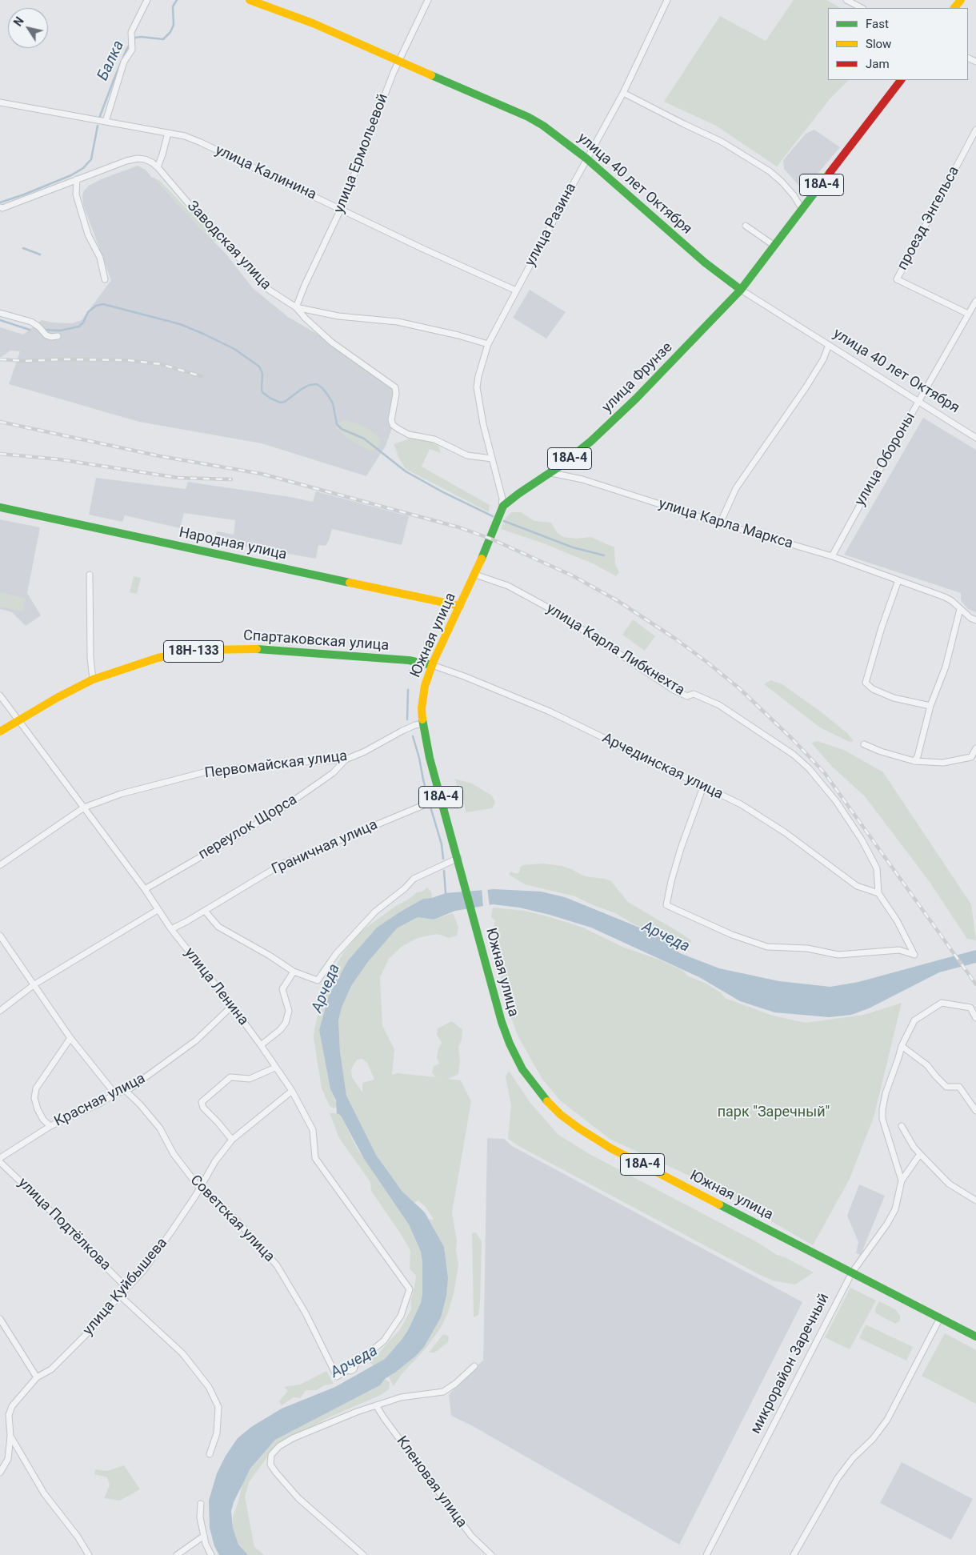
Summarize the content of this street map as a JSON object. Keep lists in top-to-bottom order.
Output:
{
  "streets": {
    "main road": [
      "улица 40 лет Октября",
      "18А-4",
      "улица Фрунзе",
      "Народная улица",
      "Южная улица",
      "Спартаковская улица",
      "18Н-133"
    ],
    "street": [
      "улица Ермольевой",
      "улица Калинина",
      "проезд Энгельса",
      "улица Разина",
      "Заводская улица",
      "улица Обороны",
      "улица Карла Маркса",
      "улица Карла Либкнехта",
      "Первомайская улица",
      "Арчединская улица",
      "переулок Щорса",
      "Граничная улица",
      "улица Ленина",
      "Красная улица",
      "Советская улица",
      "улица Подтёлкова",
      "улица Куйбышева",
      "микрорайон Заречный",
      "Кленовая улица"
    ]
  },
  "crossings": [
    ["улица Ермольевой", "улица Калинина"],
    ["улица Ермольевой", "улица 40 лет Октября"],
    ["улица Ермольевой", "Заводская улица"],
    ["улица Калинина", "улица Разина"],
    ["улица 40 лет Октября", "улица Разина"],
    ["улица 40 лет Октября", "улица Фрунзе"],
    ["улица 40 лет Октября", "улица Обороны"],
    ["18А-4", "Южная улица"],
    ["18А-4", "микрорайон Заречный"],
    ["проезд Энгельса", "улица Обороны"],
    ["улица Разина", "Заводская улица"],
    ["улица Разина", "улица Фрунзе"],
    ["улица Разина", "Южная улица"],
    ["улица Фрунзе", "улица Карла Маркса"],
    ["улица Фрунзе", "Южная улица"],
    ["улица Обороны", "улица Карла Маркса"],
    ["Народная улица", "Южная улица"],
    ["Южная улица", "Спартаковская улица"],
    ["Южная улица", "улица Карла Либкнехта"],
    ["Южная улица", "Первомайская улица"],
    ["Южная улица", "Арчединская улица"],
    ["Южная улица", "Граничная улица"],
    ["Южная улица", "микрорайон Заречный"],
    ["Спартаковская улица", "Арчединская улица"],
    ["Спартаковская улица", "улица Ленина"],
    ["улица Карла Либкнехта", "Арчединская улица"],
    ["Первомайская улица", "переулок Щорса"],
    ["Первомайская улица", "улица Ленина"],
    ["переулок Щорса", "улица Ленина"],
    ["Граничная улица", "улица Ленина"],
    ["улица Ленина", "Красная улица"],
    ["улица Ленина", "Советская улица"],
    ["улица Ленина", "улица Куйбышева"],
    ["Красная улица", "Советская улица"],
    ["Советская улица", "улица Куйбышева"],
    ["улица Подтёлкова", "улица Куйбышева"]
  ],
  "water": ["Балка", "Арчеда"],
  "parks": ["парк \"Заречный\""],
  "legend": ["Fast", "Slow", "Jam"],
  "north": "top left"
}
